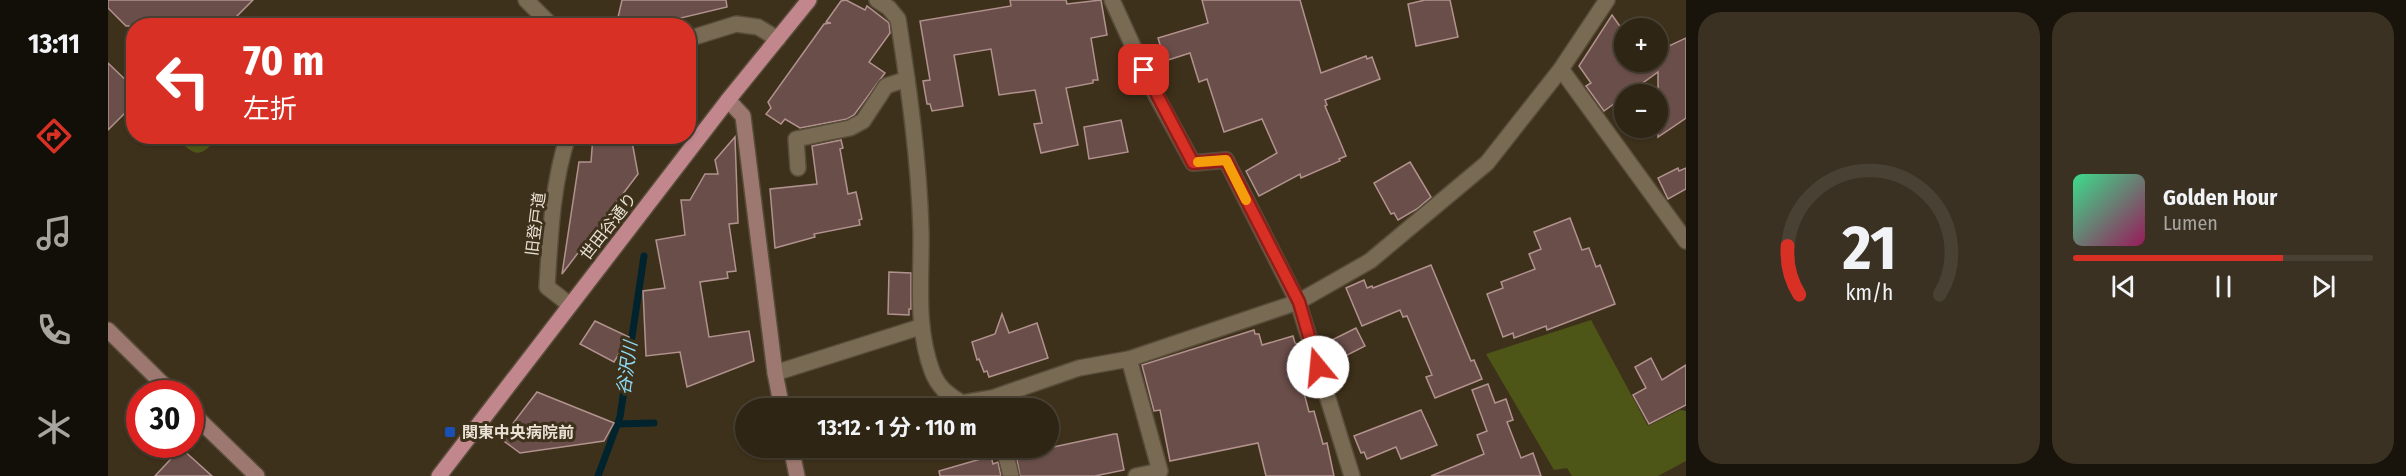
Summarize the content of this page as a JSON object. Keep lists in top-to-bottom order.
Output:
{
  "streets": {
    "main road": ["世田谷通り"],
    "street": ["旧登戸道"]
  },
  "crossings": [
    ["旧登戸道", "世田谷通り"]
  ],
  "water": ["谷沢川"],
  "places": {
    "transit": ["関東中央病院前"]
  },
  "page": {
    "tabs": "13:11",
    "map_buttons": ["+", "−"],
    "turn": ["70 m", "左折"],
    "song": ["Golden Hour", "Lumen"],
    "limit": "30",
    "trip": "13:12 · 1 分 · 110 m",
    "gauge": ["21", "km/h"]
  }
}
